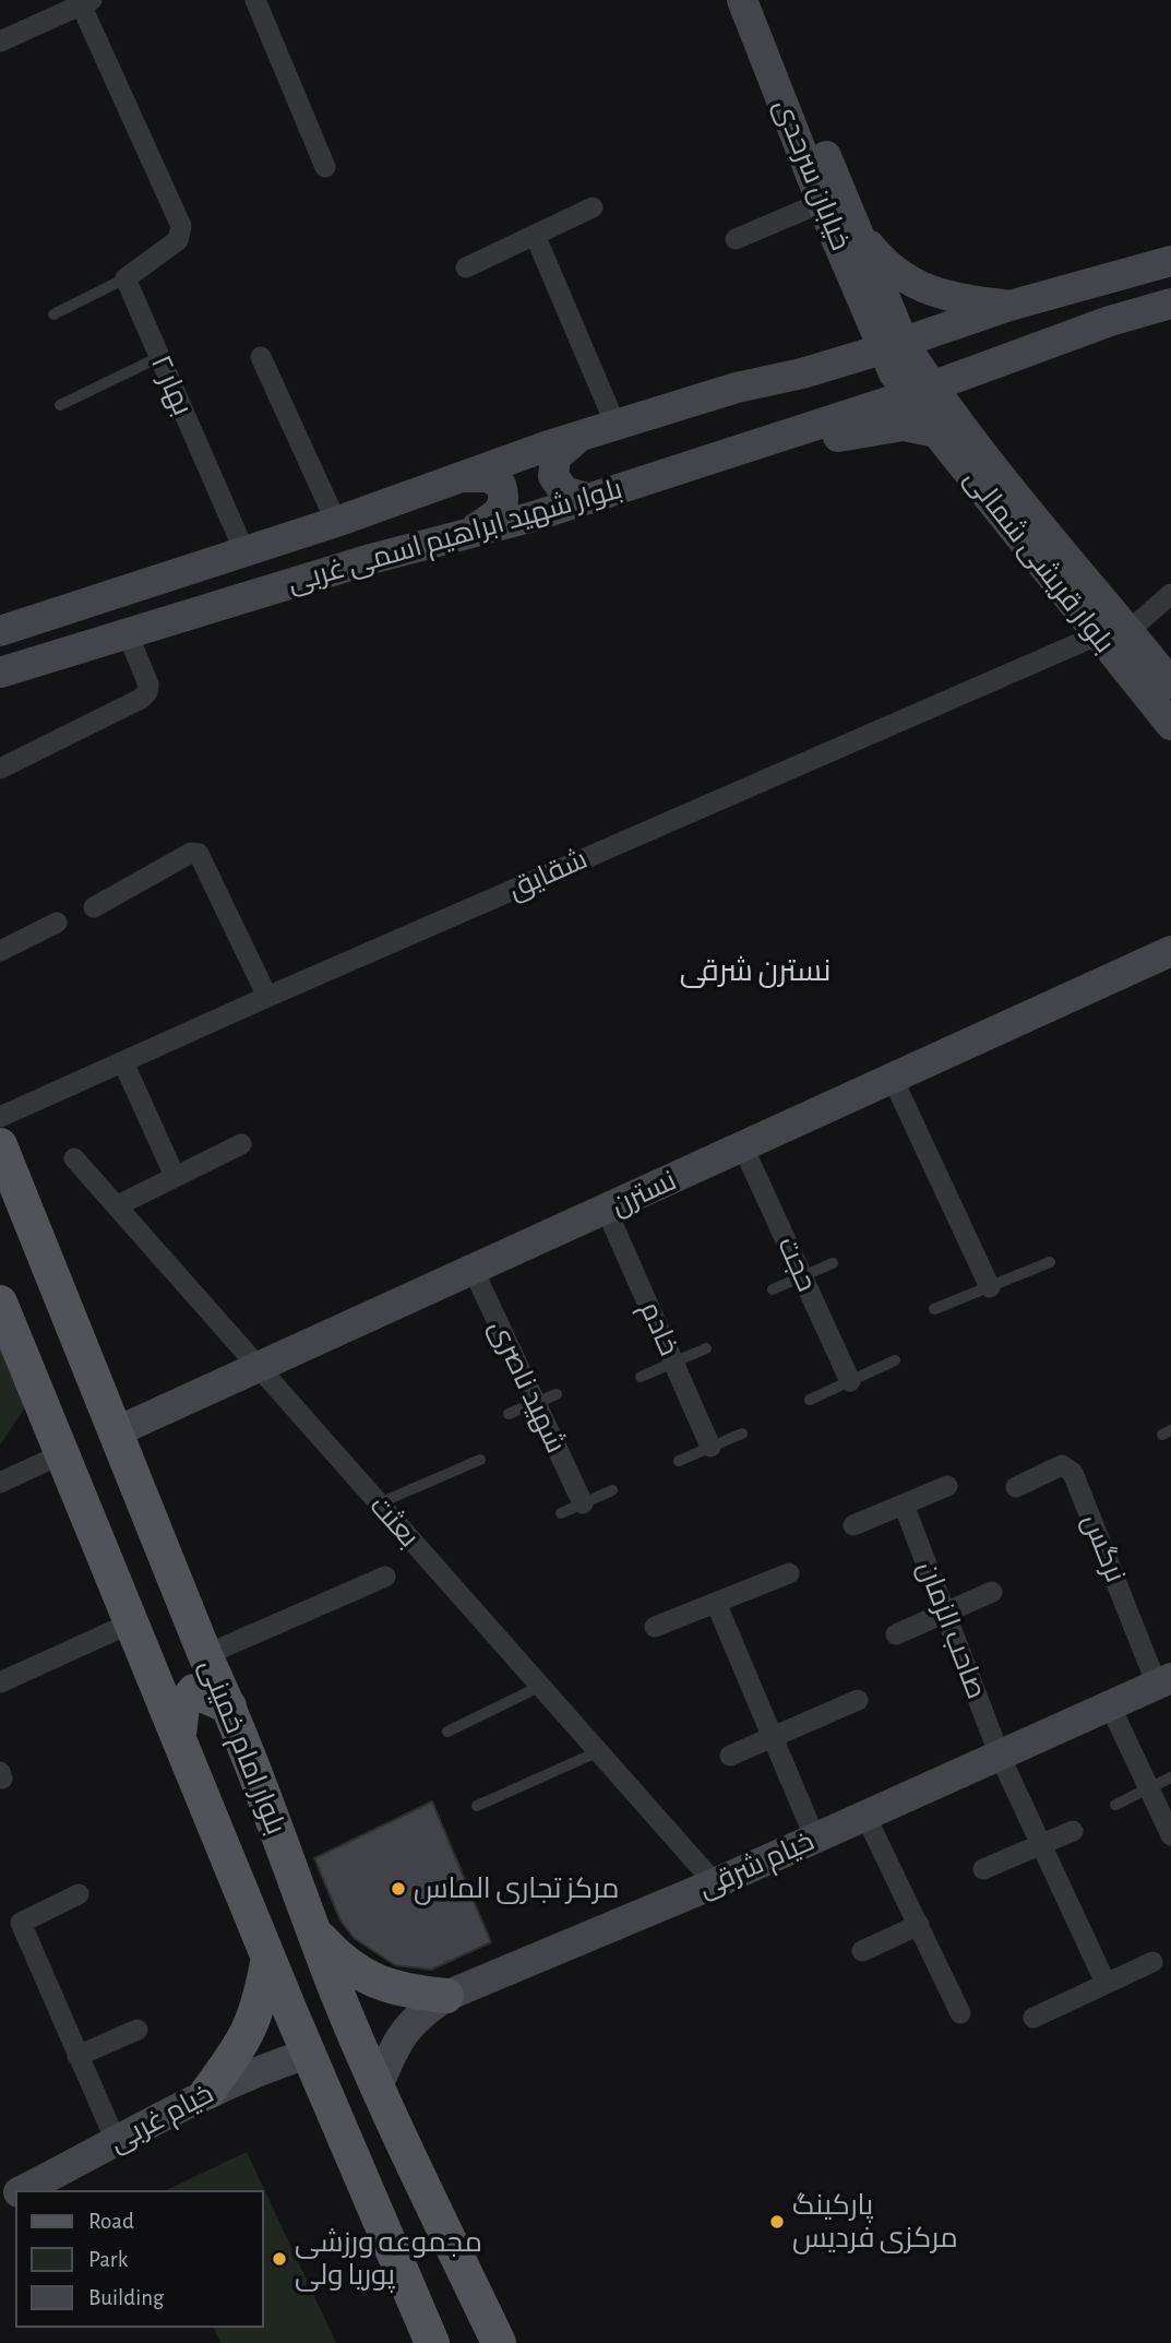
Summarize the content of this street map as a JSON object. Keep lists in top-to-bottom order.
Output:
{
  "streets": {
    "main road": [
      "خیابان سرحدی",
      "بلوار شهید ابراهیم اسمی غربی",
      "بلوار قریشی شمالی",
      "نسترن",
      "بلوار امام خمینی",
      "خیام شرقی",
      "خیام غربی"
    ],
    "street": [
      "بهار ۲",
      "شقایق",
      "حجت",
      "خادم",
      "شهید ناصری",
      "بعثت",
      "نرگس",
      "صاحب الزمان"
    ]
  },
  "crossings": [
    ["خیابان سرحدی", "بلوار شهید ابراهیم اسمی غربی"],
    ["بهار ۲", "بلوار شهید ابراهیم اسمی غربی"],
    ["بلوار شهید ابراهیم اسمی غربی", "بلوار قریشی شمالی"],
    ["بلوار قریشی شمالی", "شقایق"],
    ["نسترن", "حجت"],
    ["نسترن", "خادم"],
    ["نسترن", "شهید ناصری"],
    ["نسترن", "بعثت"],
    ["نسترن", "بلوار امام خمینی"],
    ["بعثت", "خیام شرقی"],
    ["نرگس", "خیام شرقی"],
    ["صاحب الزمان", "خیام شرقی"],
    ["بلوار امام خمینی", "خیام شرقی"],
    ["بلوار امام خمینی", "خیام غربی"]
  ],
  "districts": ["نسترن شرقی"],
  "places": ["مرکز تجاری الماس", "پارکینگ مرکزی فردیس", "مجموعه ورزشی پوریا ولی"],
  "legend": ["Road", "Park", "Building"]
}
